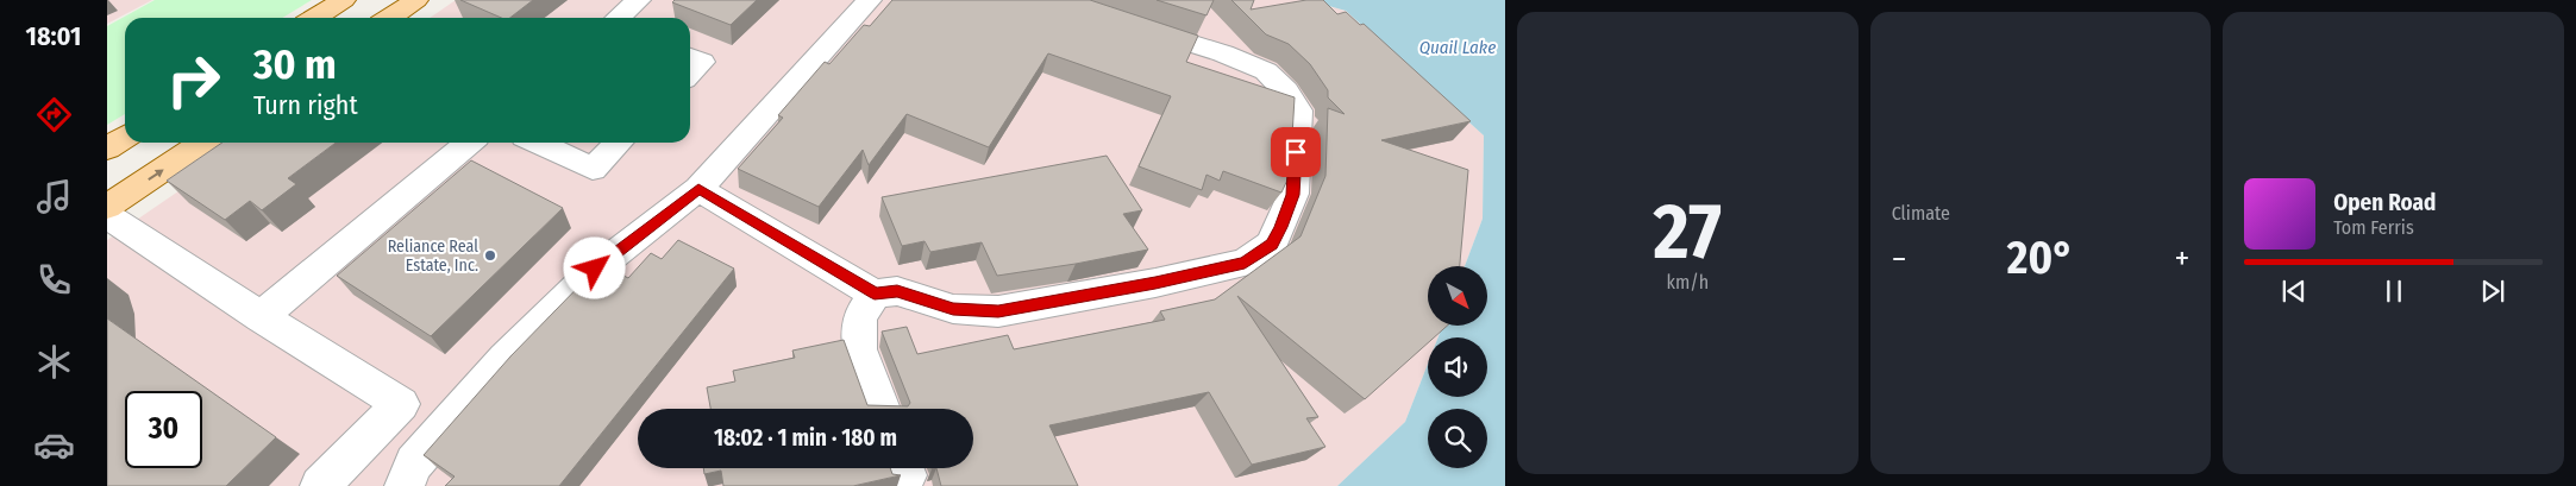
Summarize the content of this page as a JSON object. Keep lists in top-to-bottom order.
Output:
{
  "water": ["Quail Lake"],
  "places": ["Reliance Real Estate, Inc."],
  "north": "bottom right",
  "page": {
    "tabs": "18:01",
    "tile": [
      ["27", "km/h"],
      "Climate"
    ],
    "turn": ["30 m", "Turn right"],
    "song": ["Open Road", "Tom Ferris"],
    "heat": ["−", "20°", "+"],
    "limit": "30",
    "trip": "18:02 · 1 min · 180 m"
  }
}
